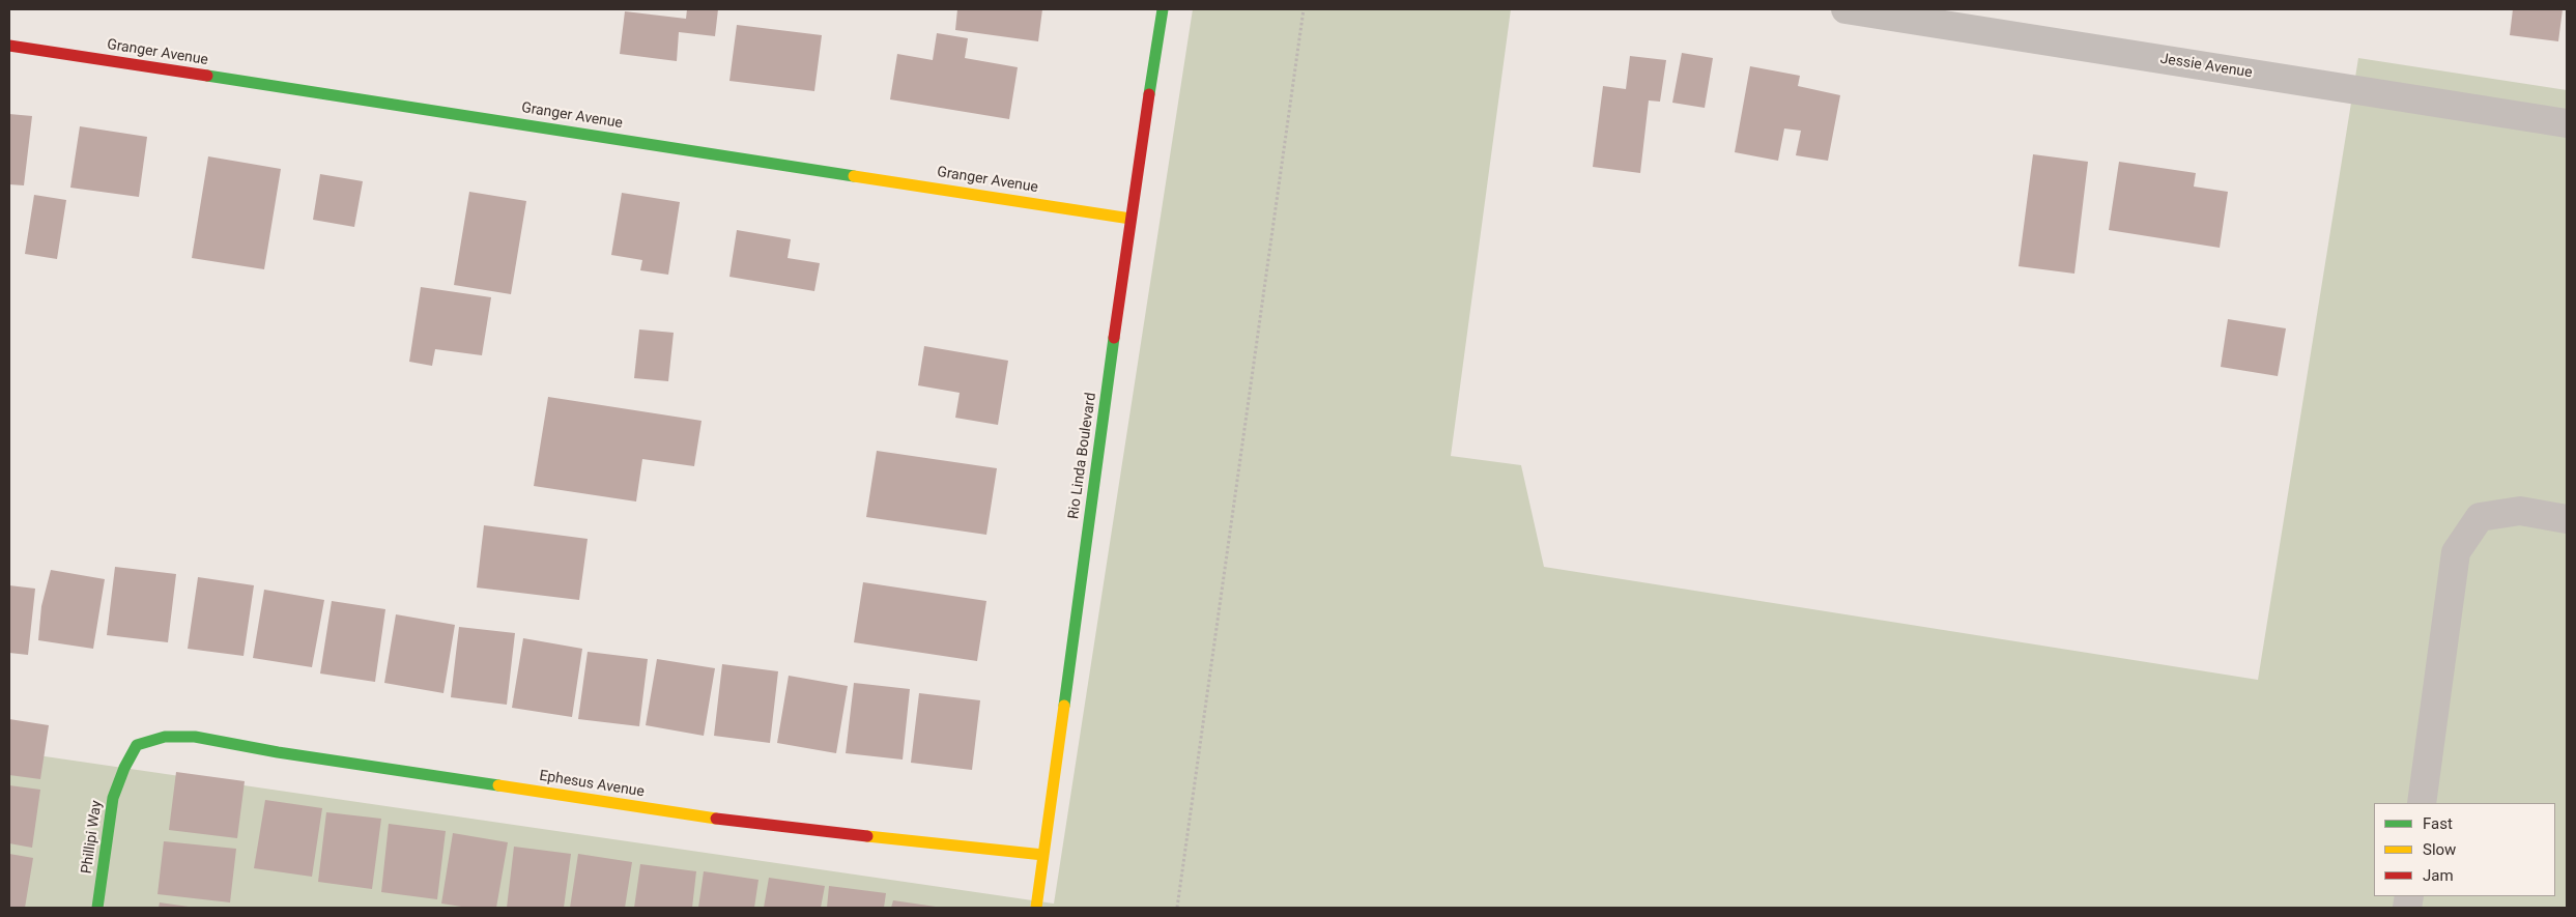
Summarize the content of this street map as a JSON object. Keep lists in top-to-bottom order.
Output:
{
  "streets": {
    "street": [
      "Granger Avenue",
      "Jessie Avenue",
      "Rio Linda Boulevard",
      "Ephesus Avenue",
      "Phillipi Way"
    ]
  },
  "crossings": [
    ["Granger Avenue", "Rio Linda Boulevard"],
    ["Rio Linda Boulevard", "Ephesus Avenue"],
    ["Ephesus Avenue", "Phillipi Way"]
  ],
  "legend": ["Fast", "Slow", "Jam"]
}
